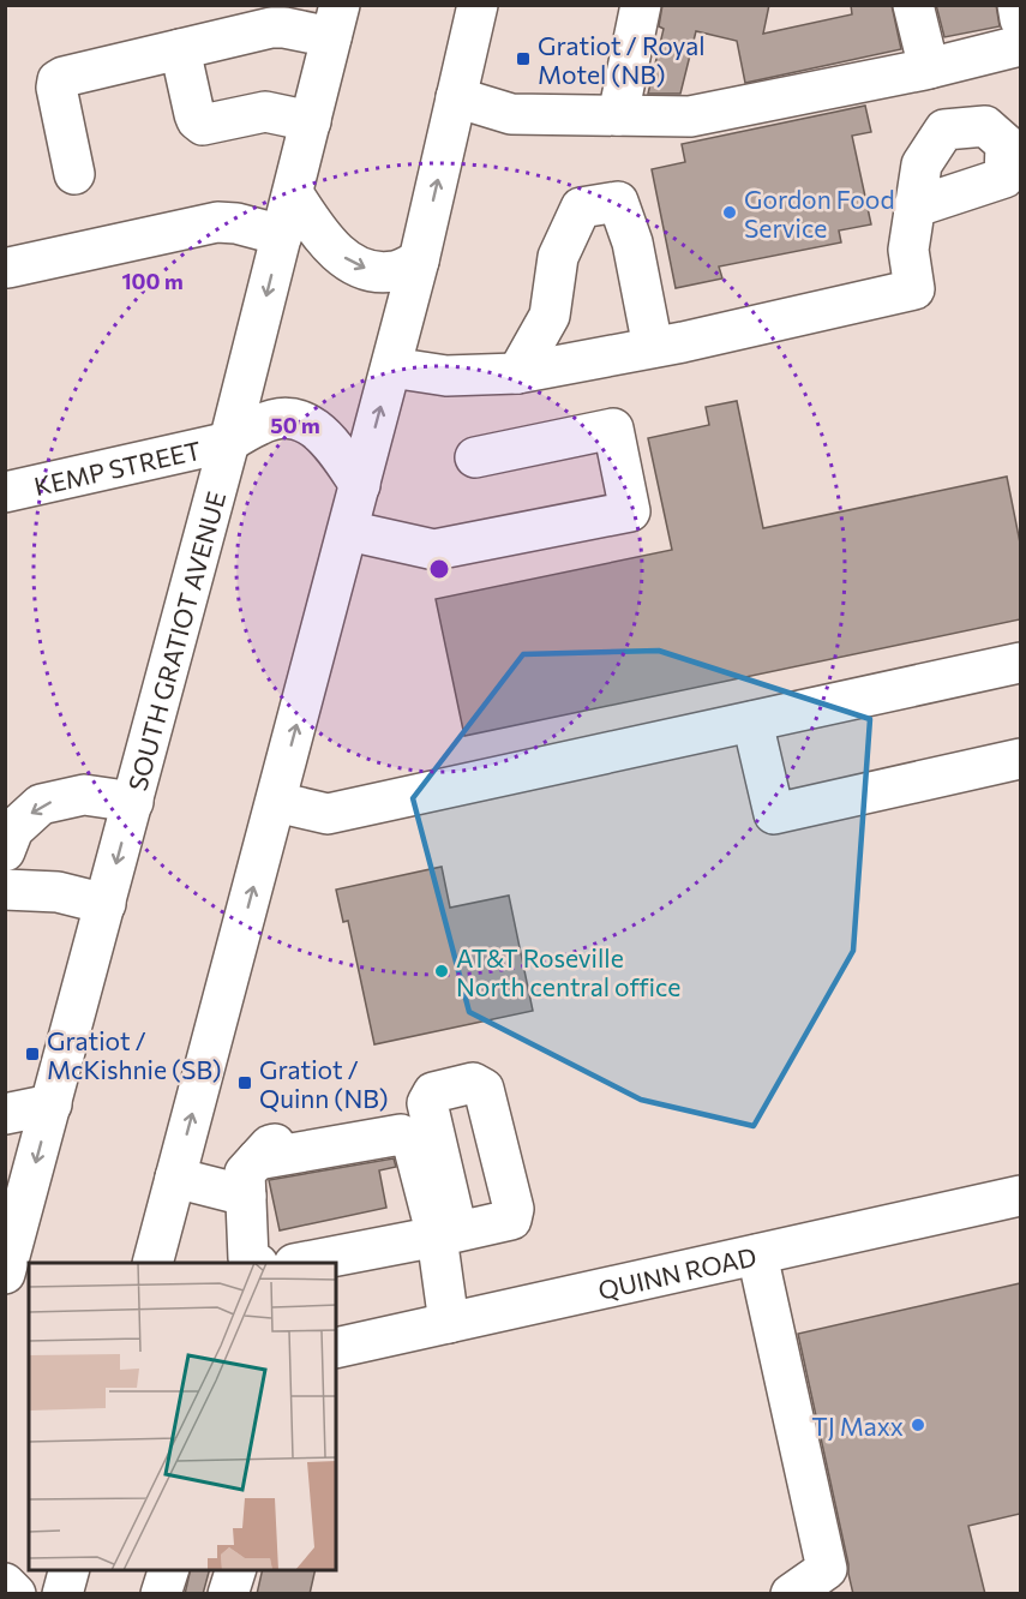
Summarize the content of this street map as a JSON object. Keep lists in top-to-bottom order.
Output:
{
  "streets": {
    "main road": ["KEMP STREET", "SOUTH GRATIOT AVENUE", "QUINN ROAD"]
  },
  "crossings": [
    ["KEMP STREET", "SOUTH GRATIOT AVENUE"]
  ],
  "places": {
    "transit": ["Gratiot / Royal Motel (NB)", "Gratiot / McKishnie (SB)", "Gratiot / Quinn (NB)"],
    "other": ["Gordon Food Service", "AT&T Roseville North central office", "TJ Maxx"]
  },
  "rings": ["100 m", "50 m"]
}
